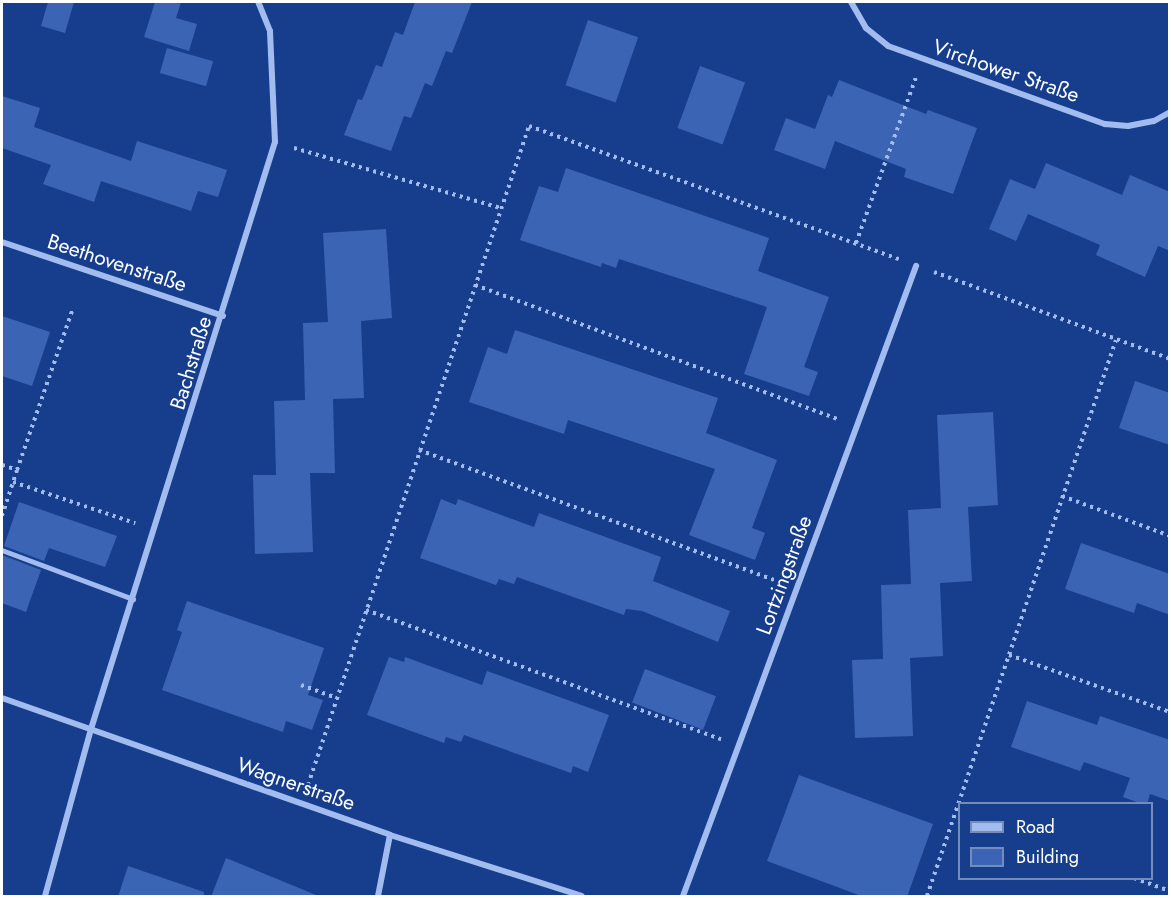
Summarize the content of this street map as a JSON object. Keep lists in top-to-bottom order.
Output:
{
  "streets": {
    "street": [
      "Virchower Straße",
      "Beethovenstraße",
      "Bachstraße",
      "Lortzingstraße",
      "Wagnerstraße"
    ]
  },
  "crossings": [
    ["Beethovenstraße", "Bachstraße"],
    ["Bachstraße", "Wagnerstraße"]
  ],
  "legend": ["Road", "Building"]
}
